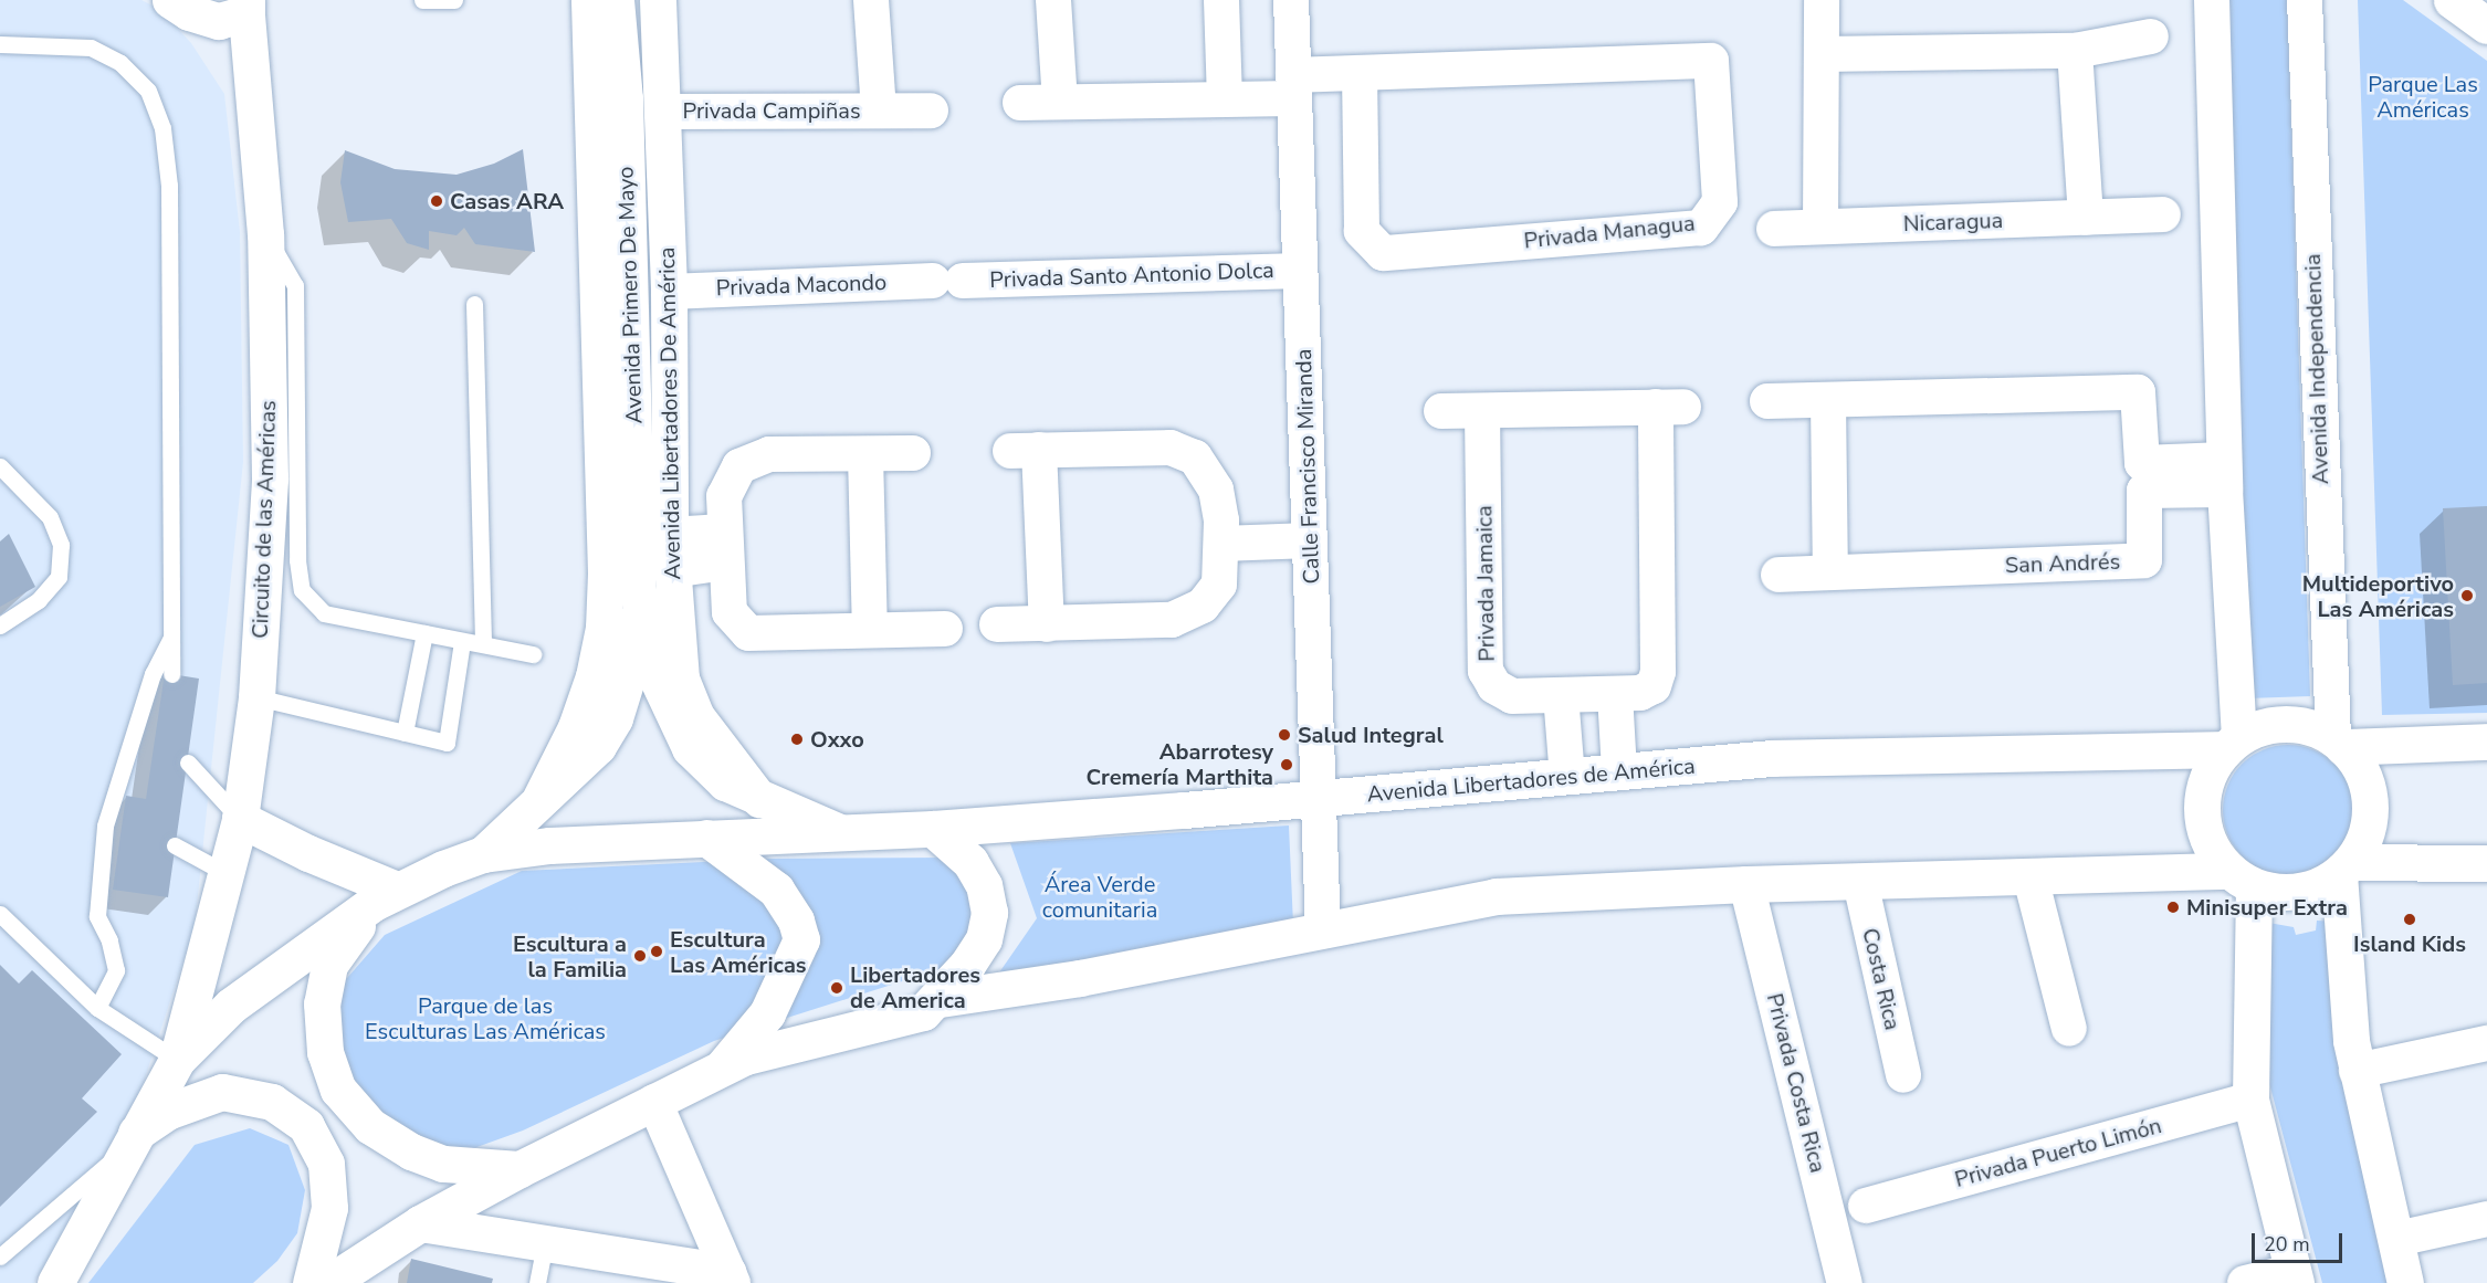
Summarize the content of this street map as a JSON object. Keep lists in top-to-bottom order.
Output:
{
  "streets": {
    "main road": [
      "Avenida Primero De Mayo",
      "Avenida Libertadores De América",
      "Circuito de las Américas",
      "Avenida Libertadores de América"
    ],
    "street": [
      "Privada Campiñas",
      "Nicaragua",
      "Privada Managua",
      "Privada Santo Antonio Dolca",
      "Privada Macondo",
      "Avenida Independencia",
      "Calle Francisco Miranda",
      "San Andrés",
      "Privada Jamaica",
      "Costa Rica",
      "Privada Costa Rica",
      "Privada Puerto Limón"
    ]
  },
  "crossings": [
    ["Privada Campiñas", "Avenida Libertadores De América"],
    ["Privada Managua", "Calle Francisco Miranda"],
    ["Privada Santo Antonio Dolca", "Privada Macondo"],
    ["Privada Santo Antonio Dolca", "Calle Francisco Miranda"],
    ["Privada Macondo", "Avenida Libertadores De América"],
    ["Avenida Primero De Mayo", "Avenida Libertadores De América"],
    ["Avenida Primero De Mayo", "Avenida Libertadores de América"],
    ["Avenida Independencia", "Avenida Libertadores de América"],
    ["Calle Francisco Miranda", "Avenida Libertadores de América"]
  ],
  "parks": ["Parque Las Américas", "Área Verde comunitaria", "Parque de las Esculturas Las Américas"],
  "places": [
    "Casas ARA",
    "Multideportivo Las Américas",
    "Salud Integral",
    "Oxxo",
    "Abarrotesy Cremería Marthita",
    "Minisuper Extra",
    "Island Kids",
    "Escultura Las Américas",
    "Escultura a la Familia",
    "Libertadores de America"
  ],
  "scale_bar": "20 m"
}
